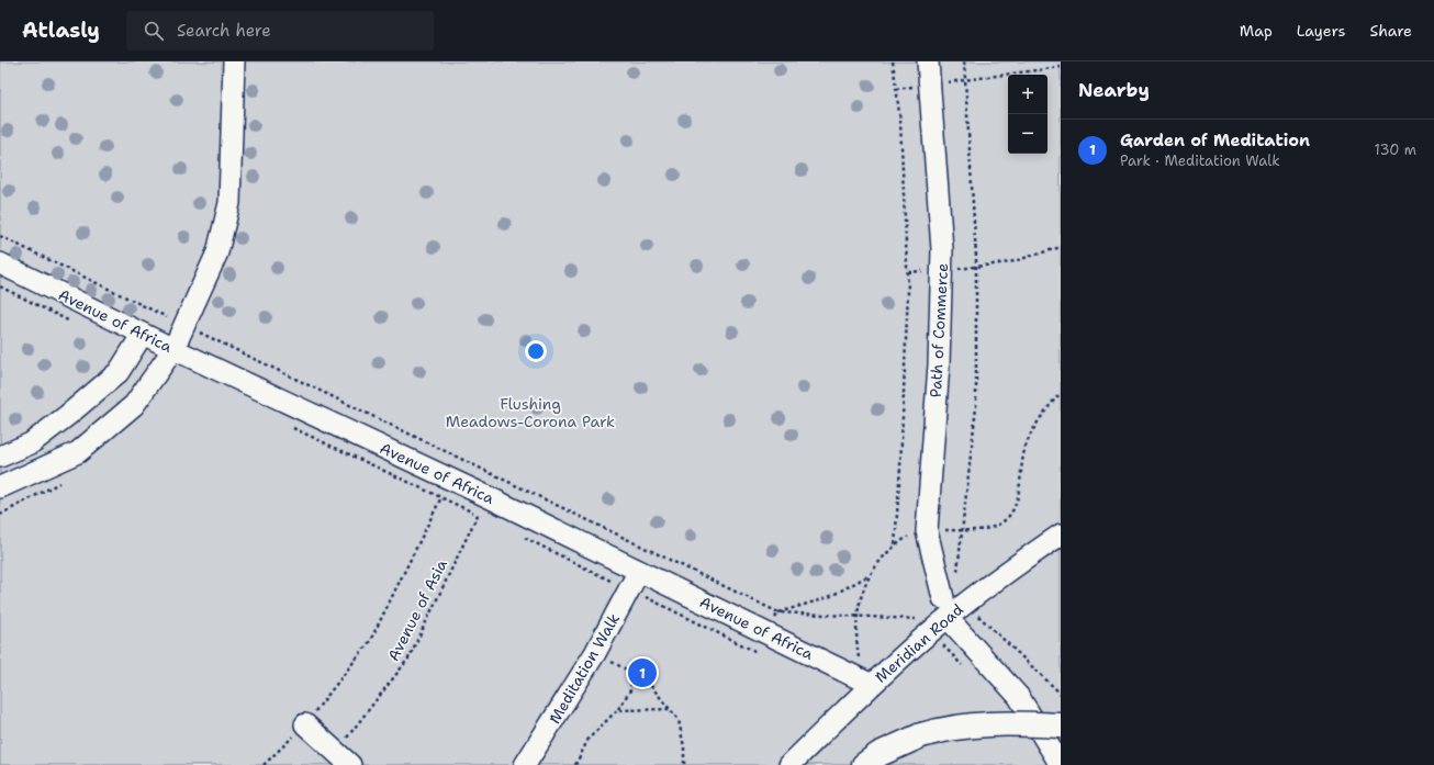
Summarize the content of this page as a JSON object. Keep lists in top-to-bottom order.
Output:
{
  "streets": {
    "street": [
      "Avenue of Africa",
      "Path of Commerce",
      "Meridian Road",
      "Meditation Walk"
    ],
    "path": ["Avenue of Asia"]
  },
  "crossings": [
    ["Avenue of Africa", "Avenue of Asia"],
    ["Avenue of Africa", "Meridian Road"],
    ["Avenue of Africa", "Meditation Walk"],
    ["Path of Commerce", "Meridian Road"]
  ],
  "parks": ["Flushing Meadows-Corona Park"],
  "page": {
    "header": "Atlasly",
    "search": "Search here",
    "nav": ["Map", "Layers", "Share"],
    "heading": "Nearby",
    "map_buttons": ["+", "−"],
    "list": [
      {
        "mark": "1",
        "name": "Garden of Meditation",
        "note": "Park · Meditation Walk",
        "value": "130 m"
      }
    ],
    "pins": "1"
  }
}
